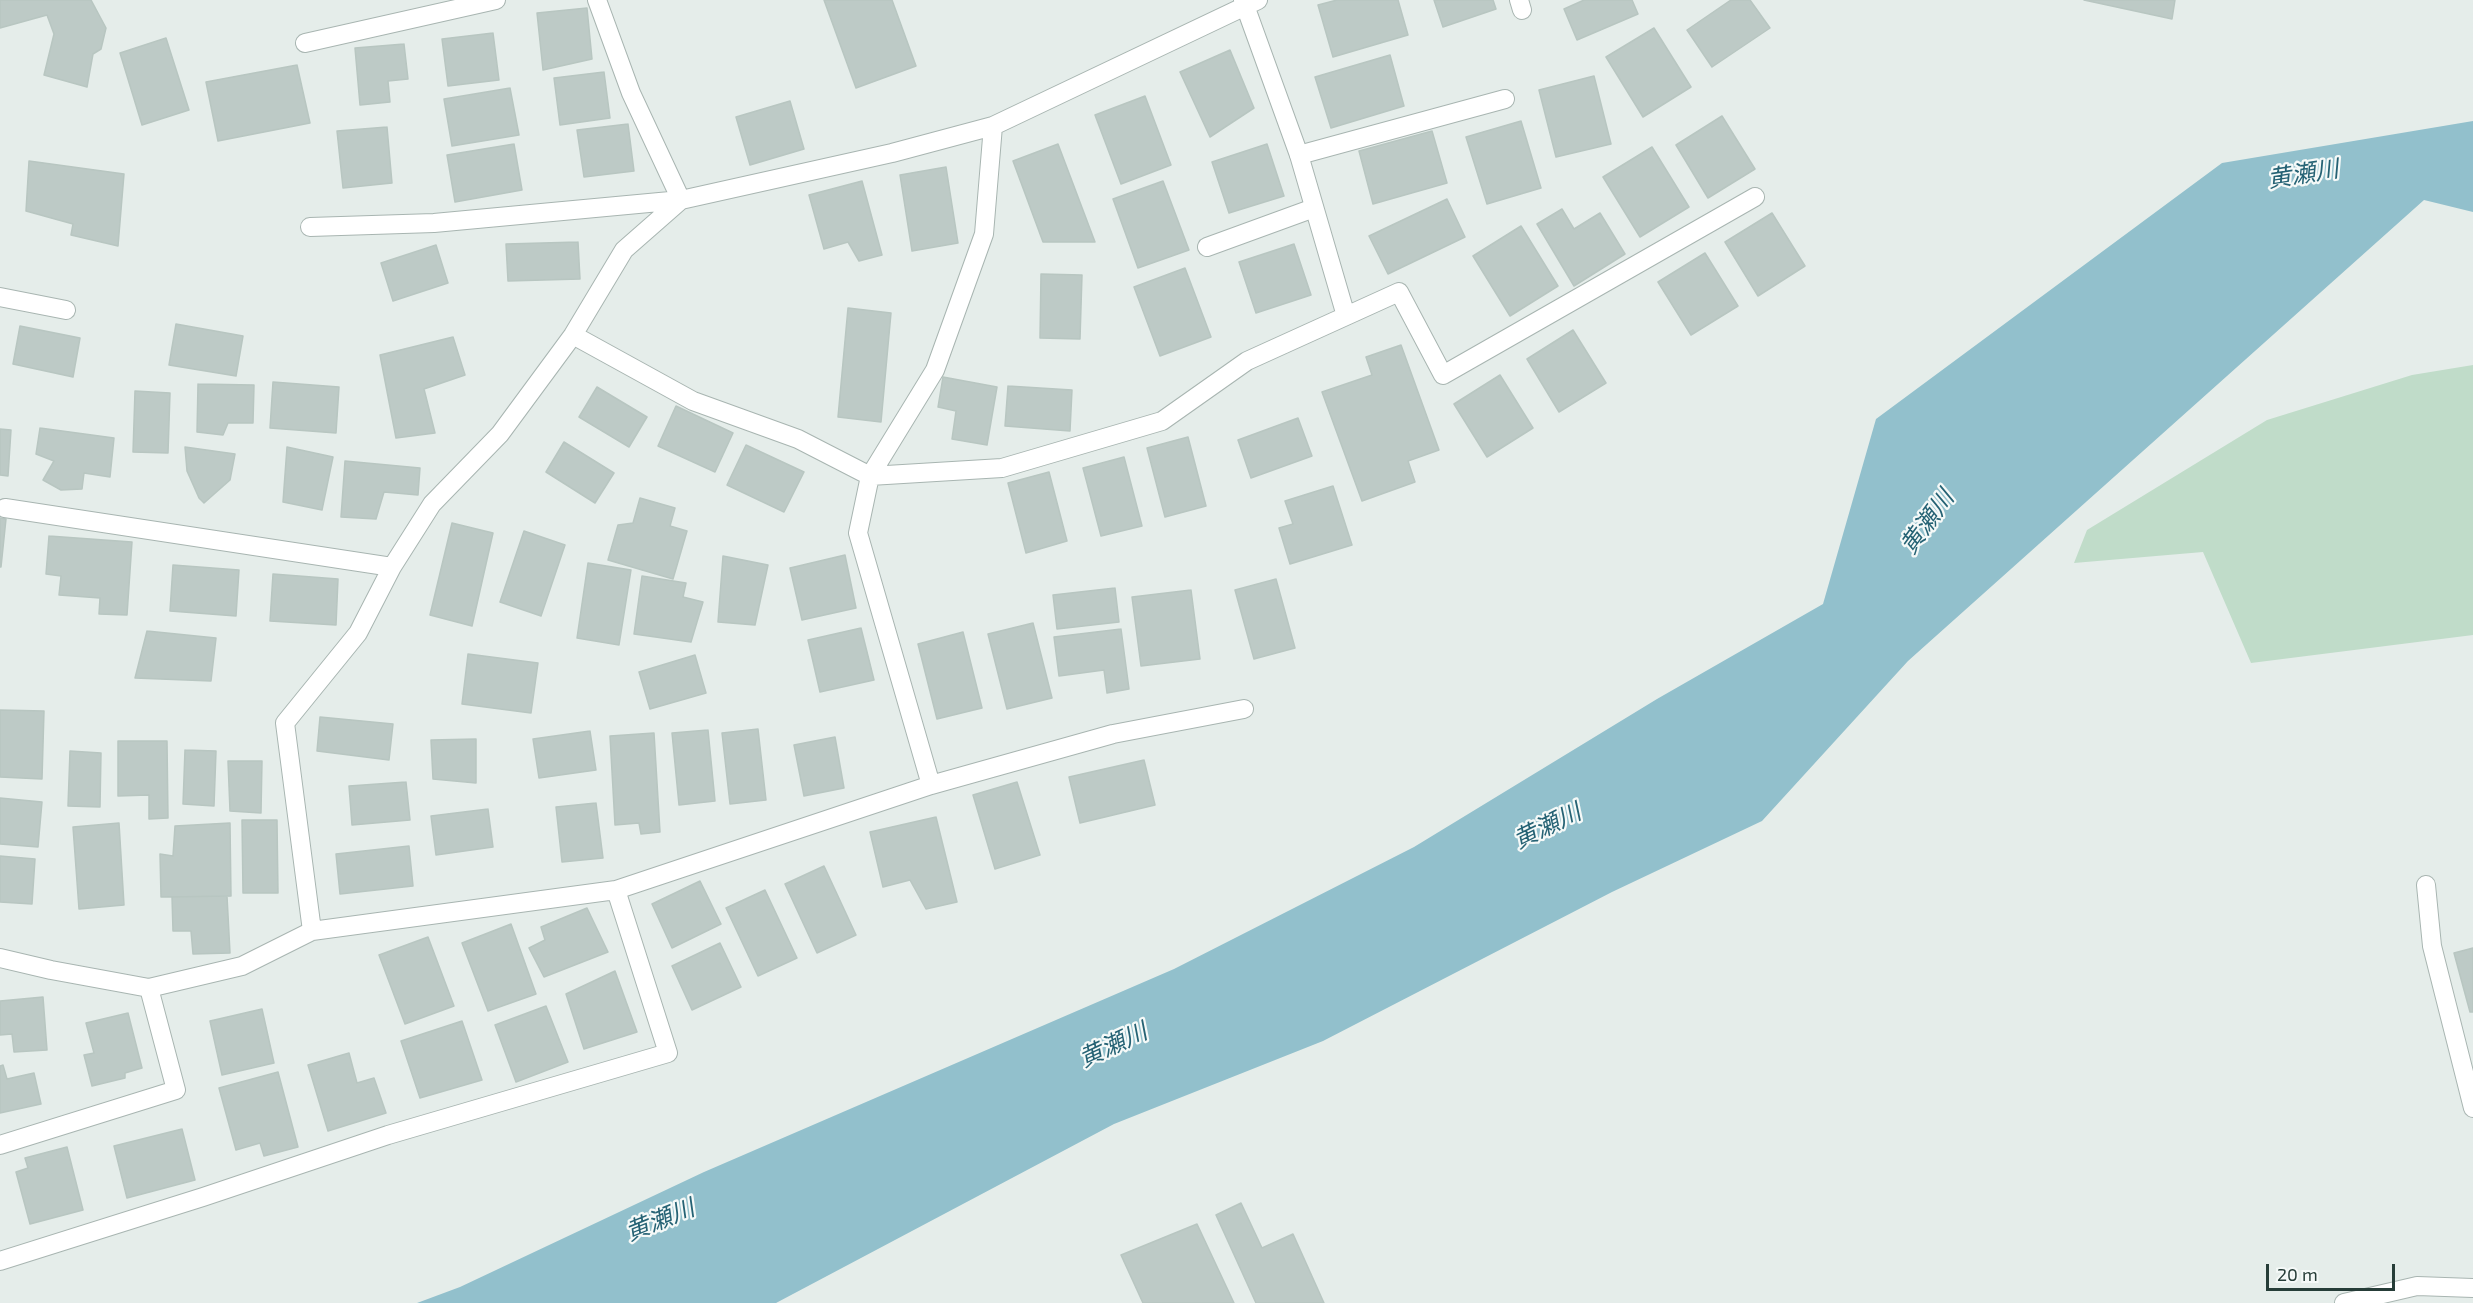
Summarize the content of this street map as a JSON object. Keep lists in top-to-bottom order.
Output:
{
  "water": ["黄瀬川"],
  "scale_bar": "20 m"
}
